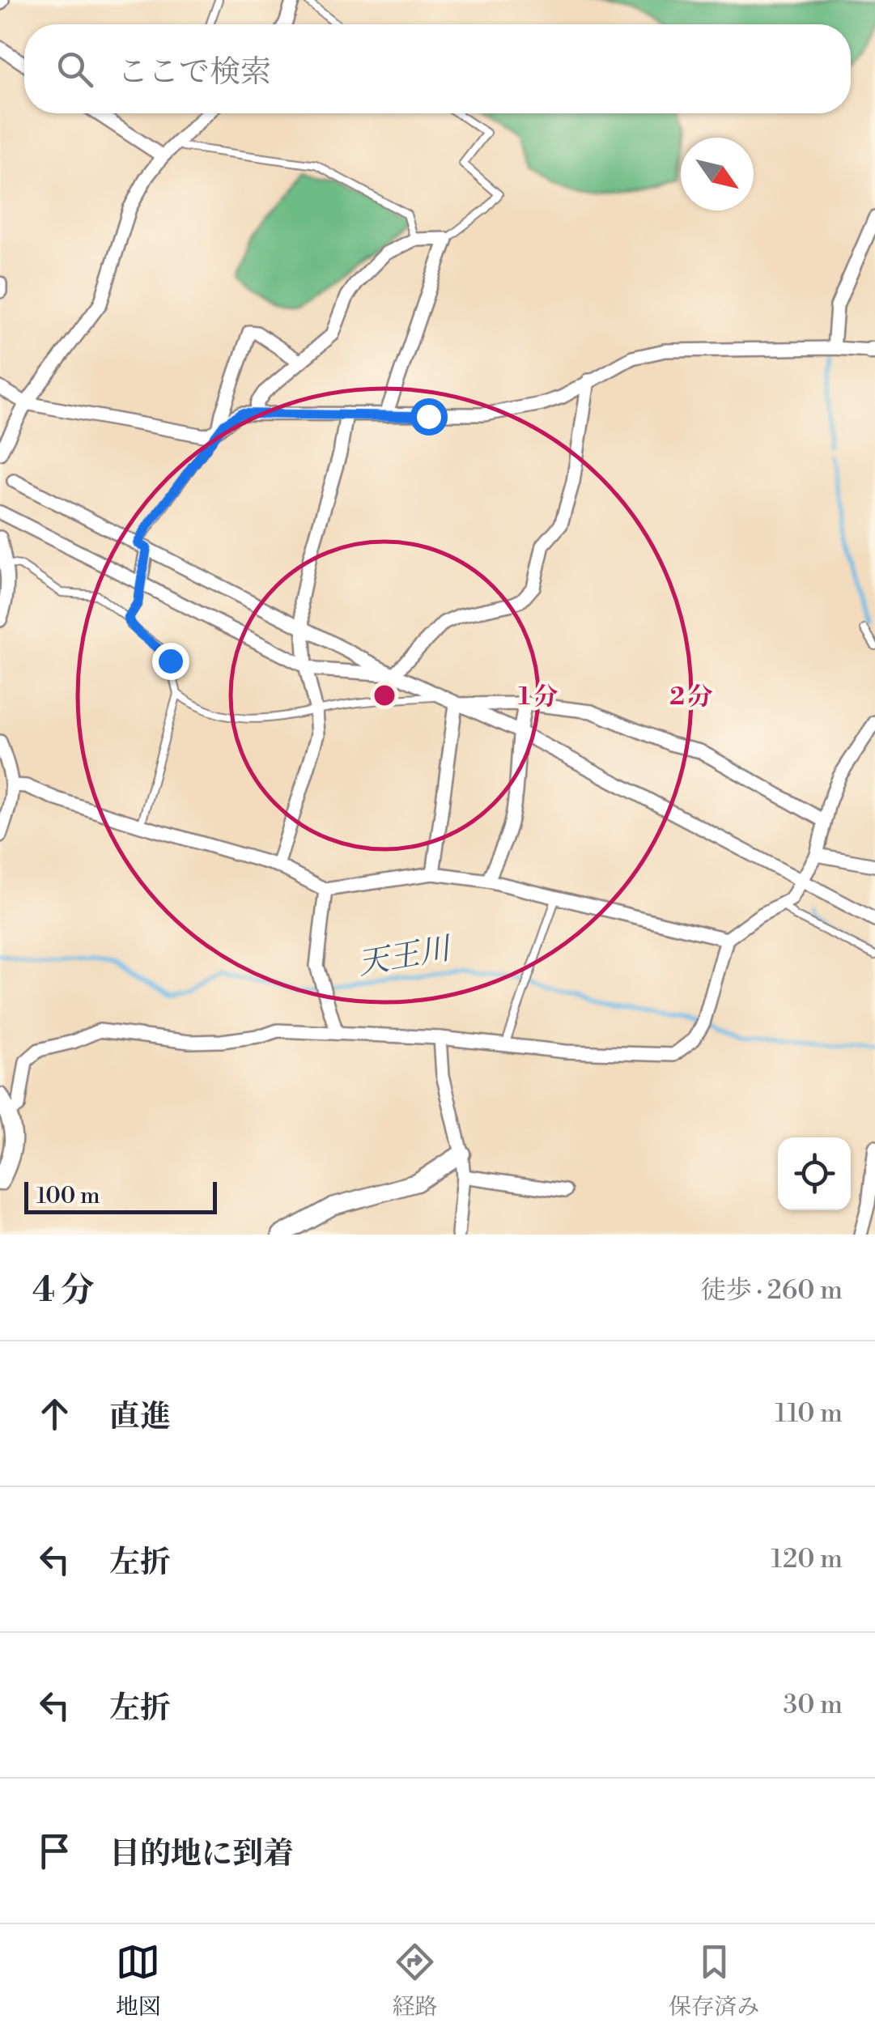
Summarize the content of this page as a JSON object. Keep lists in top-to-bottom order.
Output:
{
  "water": ["天王川"],
  "scale_bar": "100 m",
  "north": "bottom right",
  "page": {
    "search": "ここで検索",
    "scale": "100 m",
    "heading": ["4 分", "徒歩 · 260 m"],
    "list": [
      ["直進", "110 m"],
      ["左折", "120 m"],
      ["左折", "30 m"],
      "目的地に到着"
    ],
    "nav": ["地図", "経路", "保存済み"]
  },
  "rings": ["1 分", "2 分"]
}
